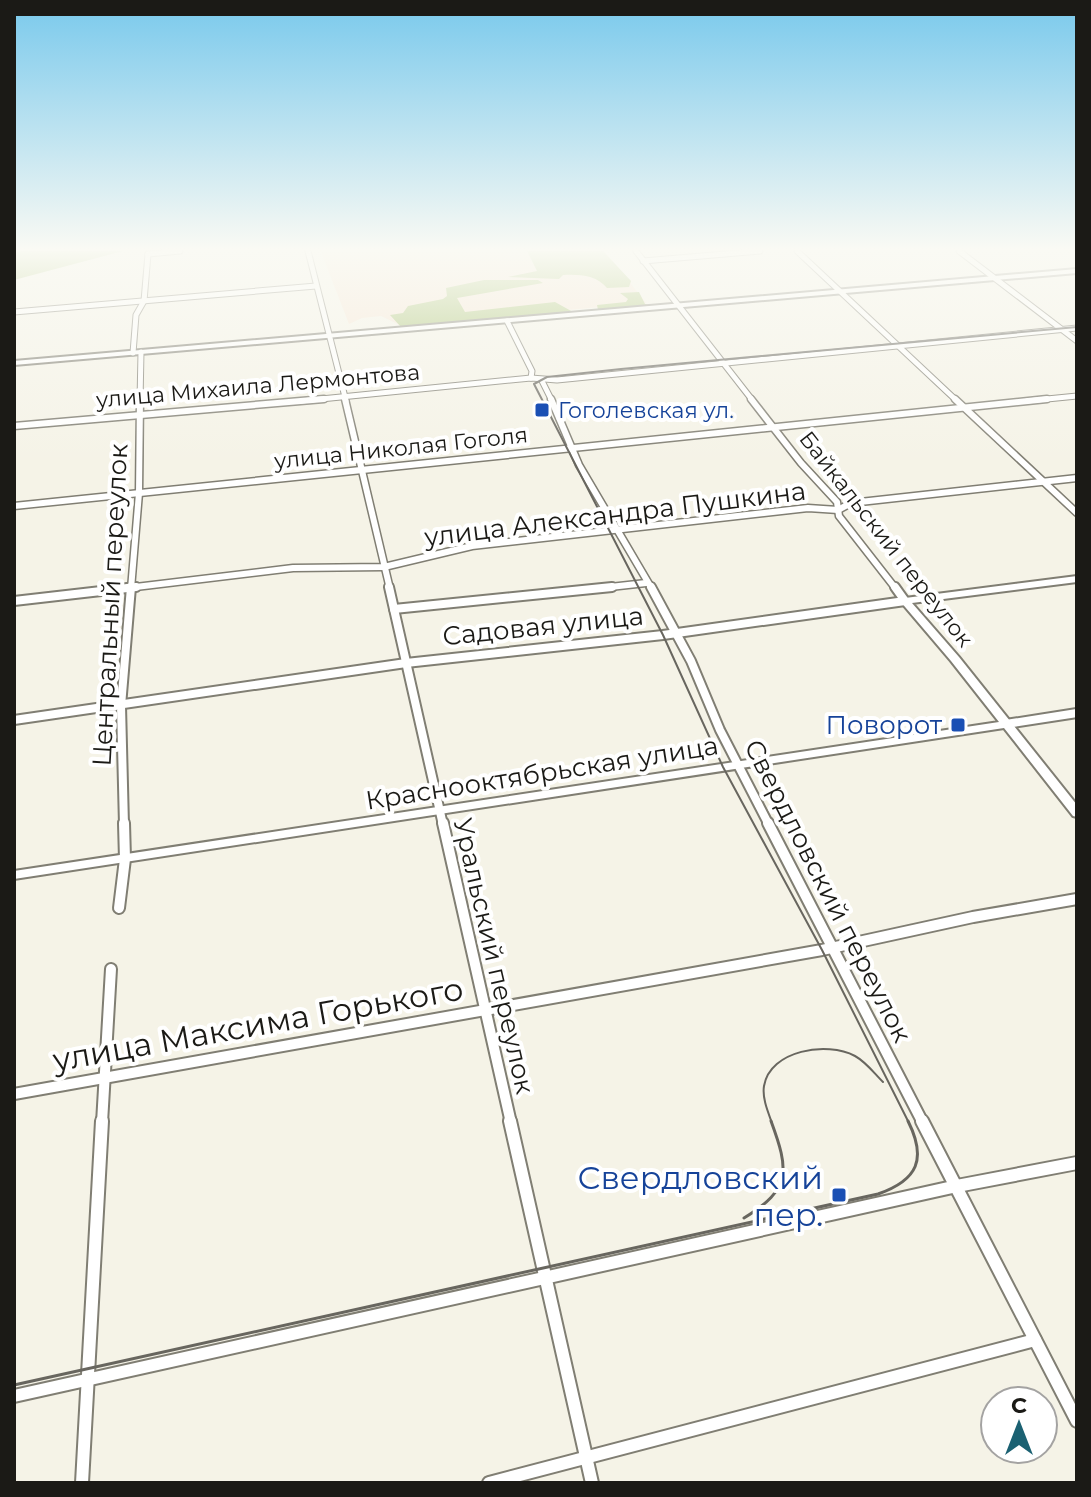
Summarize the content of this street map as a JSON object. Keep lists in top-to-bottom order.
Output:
{
  "streets": {
    "main road": ["Байкальский переулок", "Садовая улица", "Краснооктябрьская улица"],
    "street": [
      "улица Михаила Лермонтова",
      "улица Николая Гоголя",
      "улица Александра Пушкина",
      "Центральный переулок",
      "Свердловский переулок",
      "Уральский переулок",
      "улица Максима Горького"
    ]
  },
  "crossings": [
    ["улица Михаила Лермонтова", "Байкальский переулок"],
    ["улица Михаила Лермонтова", "Центральный переулок"],
    ["улица Михаила Лермонтова", "Свердловский переулок"],
    ["улица Михаила Лермонтова", "Уральский переулок"],
    ["улица Николая Гоголя", "Байкальский переулок"],
    ["улица Николая Гоголя", "Центральный переулок"],
    ["улица Николая Гоголя", "Свердловский переулок"],
    ["улица Николая Гоголя", "Уральский переулок"],
    ["улица Александра Пушкина", "Байкальский переулок"],
    ["улица Александра Пушкина", "Центральный переулок"],
    ["улица Александра Пушкина", "Свердловский переулок"],
    ["улица Александра Пушкина", "Уральский переулок"],
    ["Байкальский переулок", "Садовая улица"],
    ["Байкальский переулок", "Краснооктябрьская улица"],
    ["Центральный переулок", "Садовая улица"],
    ["Центральный переулок", "Краснооктябрьская улица"],
    ["Садовая улица", "Свердловский переулок"],
    ["Садовая улица", "Уральский переулок"],
    ["Краснооктябрьская улица", "Свердловский переулок"],
    ["Краснооктябрьская улица", "Уральский переулок"],
    ["Свердловский переулок", "улица Максима Горького"],
    ["Уральский переулок", "улица Максима Горького"]
  ],
  "places": {
    "transit": ["Гоголевская ул.", "Поворот", "Свердловский пер."]
  },
  "north": "top"
}
